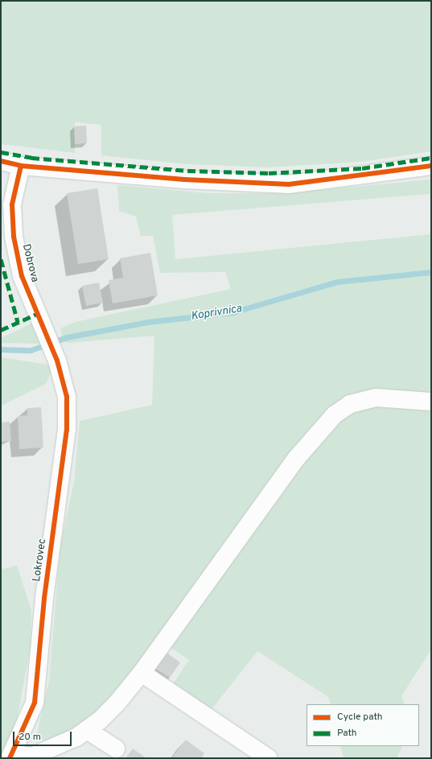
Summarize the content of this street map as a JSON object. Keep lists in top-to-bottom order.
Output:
{
  "streets": {
    "street": ["Dobrova", "Lokrovec"]
  },
  "crossings": [
    ["Dobrova", "Lokrovec"]
  ],
  "water": ["Koprivnica"],
  "legend": ["Cycle path", "Path"],
  "scale_bar": "20 m"
}
